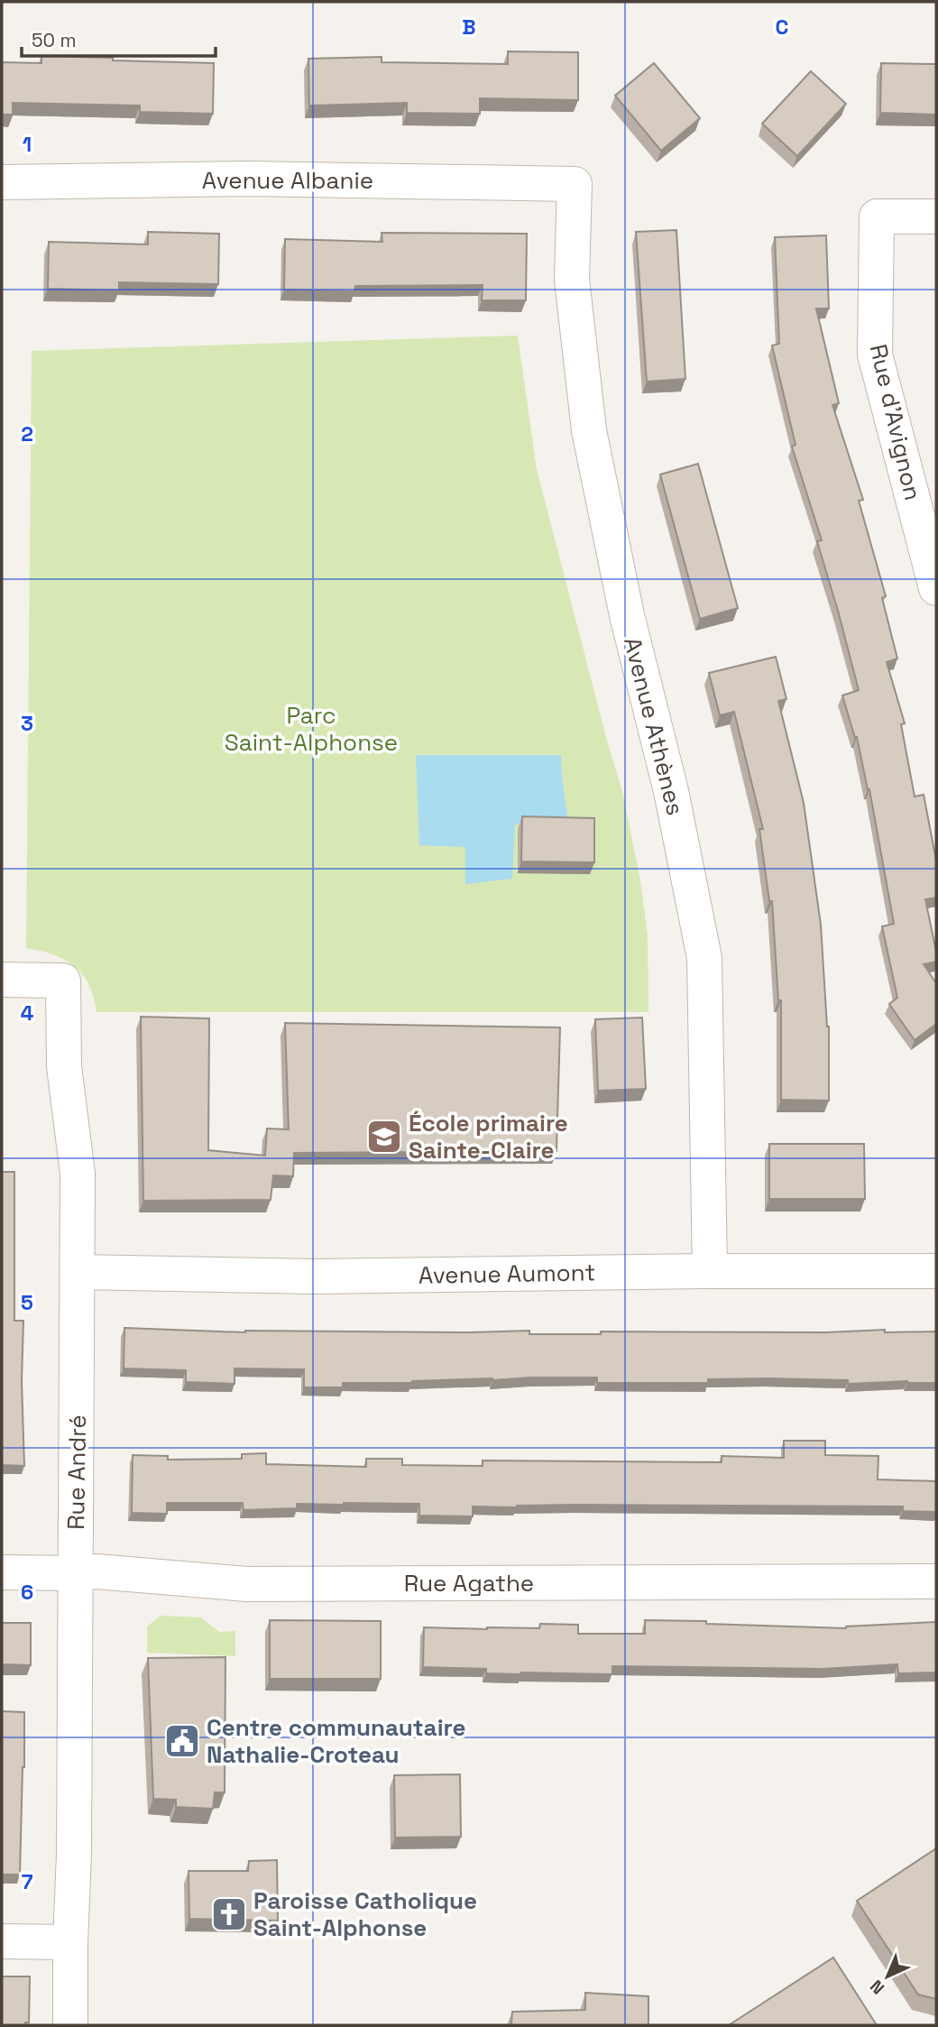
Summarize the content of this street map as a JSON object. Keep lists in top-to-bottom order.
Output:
{
  "streets": {
    "street": [
      "Avenue Albanie",
      "Rue d'Avignon",
      "Avenue Athènes",
      "Avenue Aumont",
      "Rue André",
      "Rue Agathe"
    ]
  },
  "crossings": [
    ["Avenue Albanie", "Avenue Athènes"],
    ["Avenue Athènes", "Avenue Aumont"],
    ["Avenue Aumont", "Rue André"],
    ["Rue André", "Rue Agathe"]
  ],
  "parks": ["Parc Saint-Alphonse"],
  "places": {
    "school or university": ["École primaire Sainte-Claire"],
    "public building": ["Centre communautaire Nathalie-Croteau"],
    "church": ["Paroisse Catholique Saint-Alphonse"]
  },
  "scale_bar": "50 m",
  "north": "bottom left",
  "grid": {
    "columns": ["B", "C"],
    "rows": [
      "1",
      "2",
      "3",
      "4",
      "5",
      "6",
      "7"
    ]
  }
}
